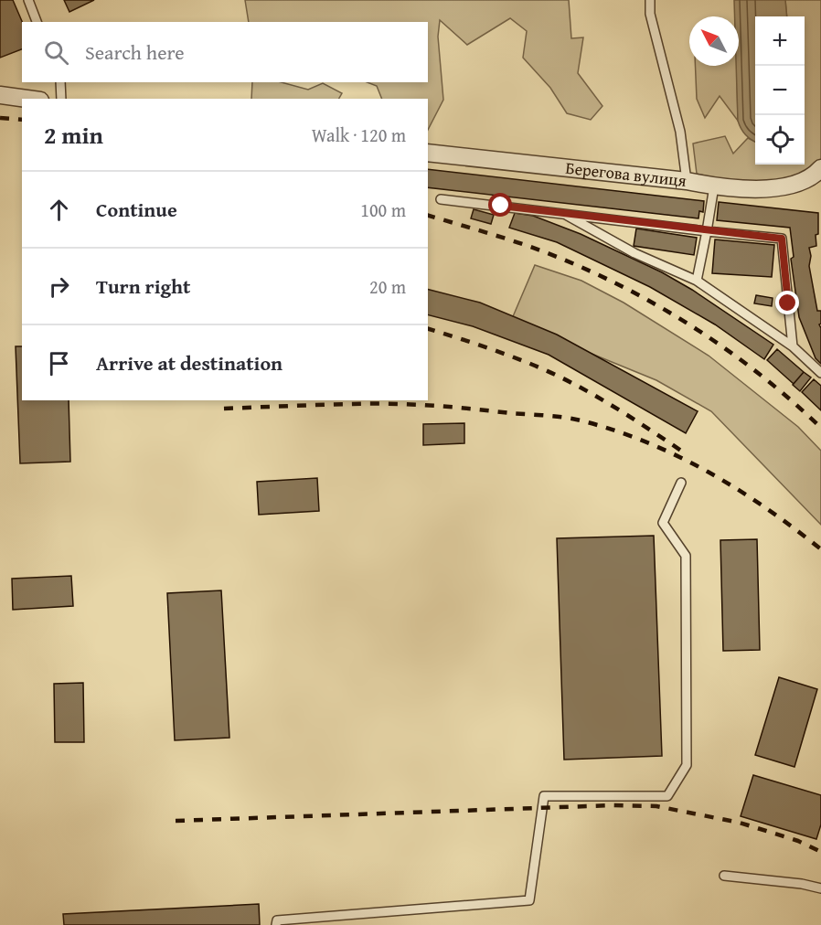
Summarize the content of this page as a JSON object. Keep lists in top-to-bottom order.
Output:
{
  "streets": {
    "street": ["Берегова вулиця"]
  },
  "north": "top left",
  "page": {
    "map_buttons": ["+", "−"],
    "search": "Search here",
    "heading": ["2 min", "Walk · 120 m"],
    "list": [
      ["Continue", "100 m"],
      ["Turn right", "20 m"],
      "Arrive at destination"
    ]
  }
}
